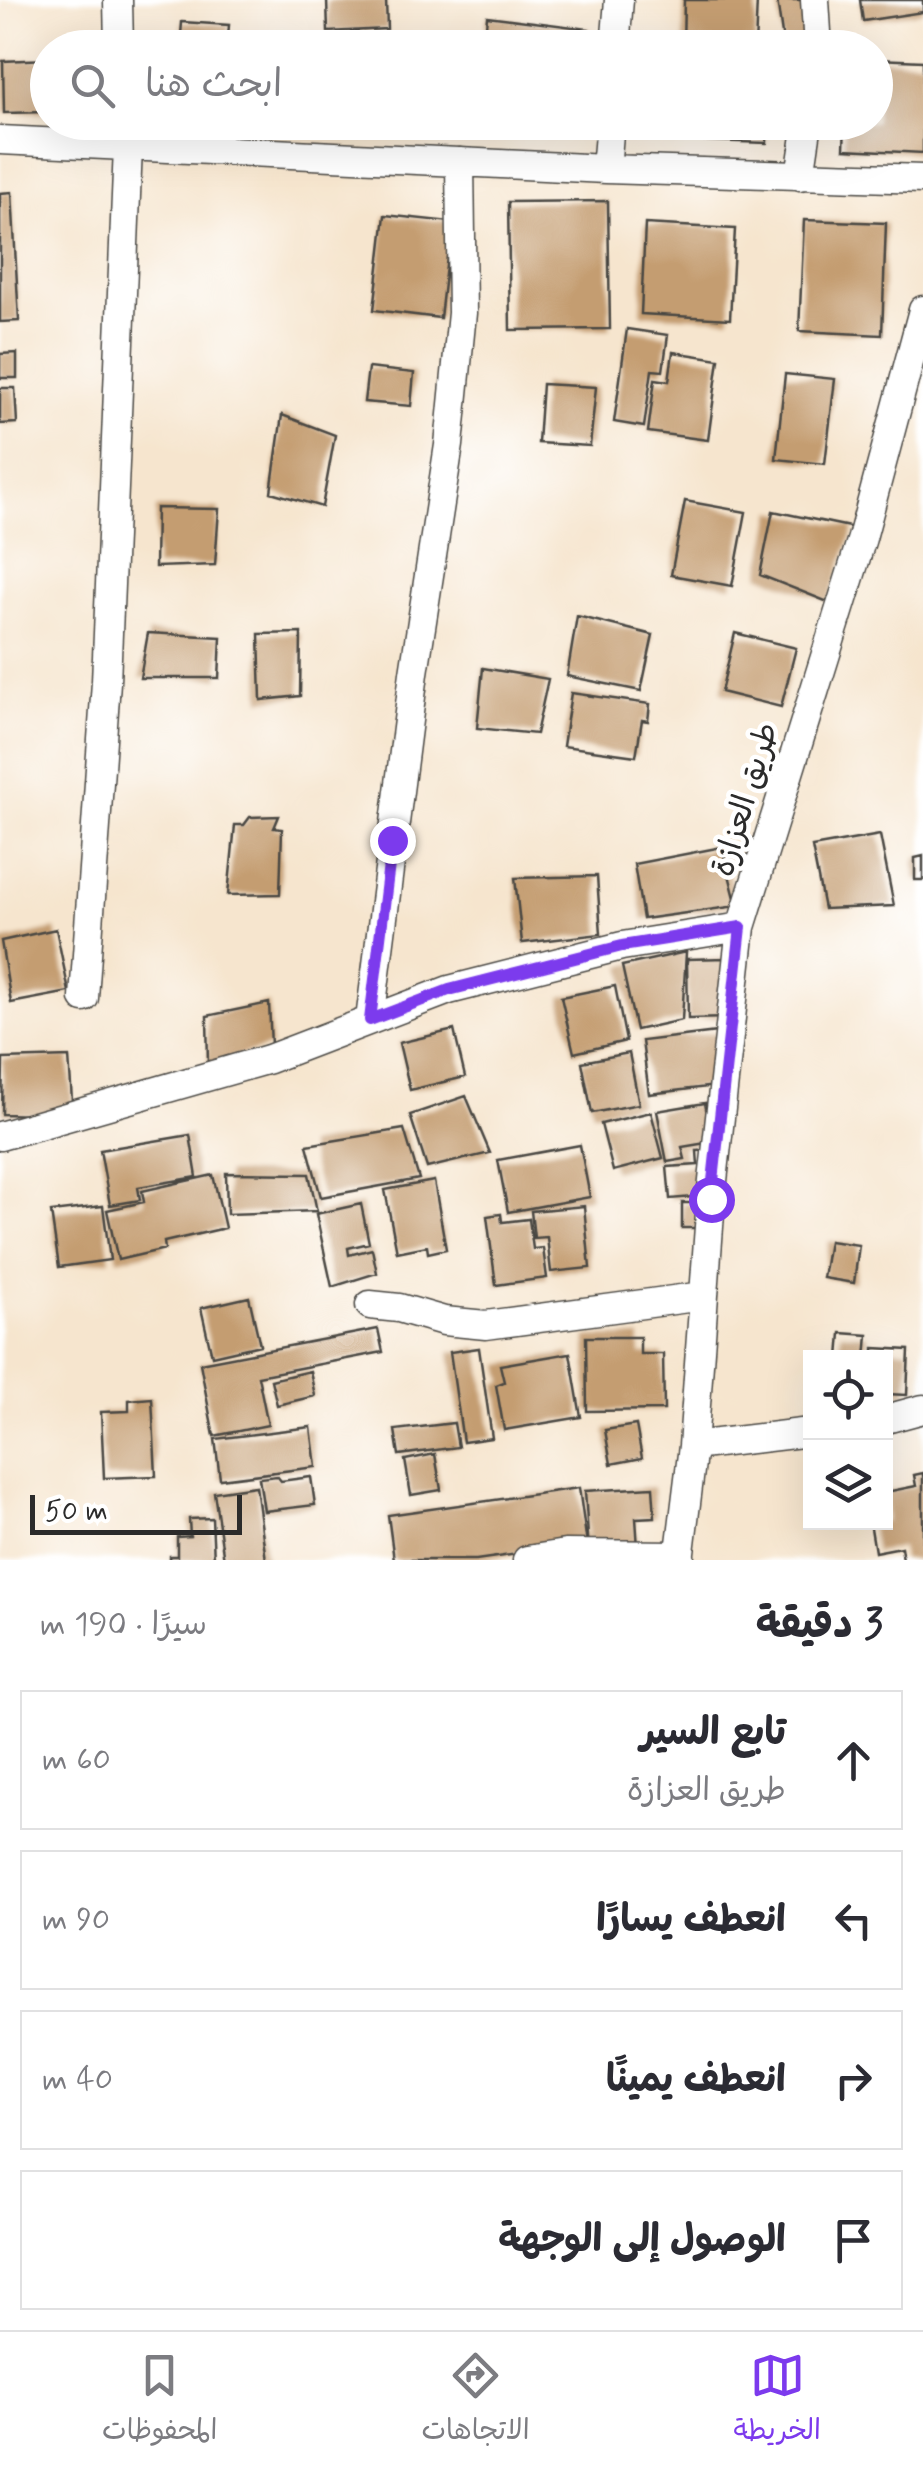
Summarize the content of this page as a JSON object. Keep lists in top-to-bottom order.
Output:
{
  "streets": {
    "street": ["طريق العزازة"]
  },
  "scale_bar": "50 m",
  "page": {
    "search": "ابحث هنا",
    "scale": "50 m",
    "heading": ["3 دقيقة", "سيرًا · 190 m"],
    "list": [
      ["تابع السير", "طريق العزازة", "60 m"],
      ["انعطف يسارًا", "90 m"],
      ["انعطف يمينًا", "40 m"],
      "الوصول إلى الوجهة"
    ],
    "nav": ["الخريطة", "الاتجاهات", "المحفوظات"]
  }
}
